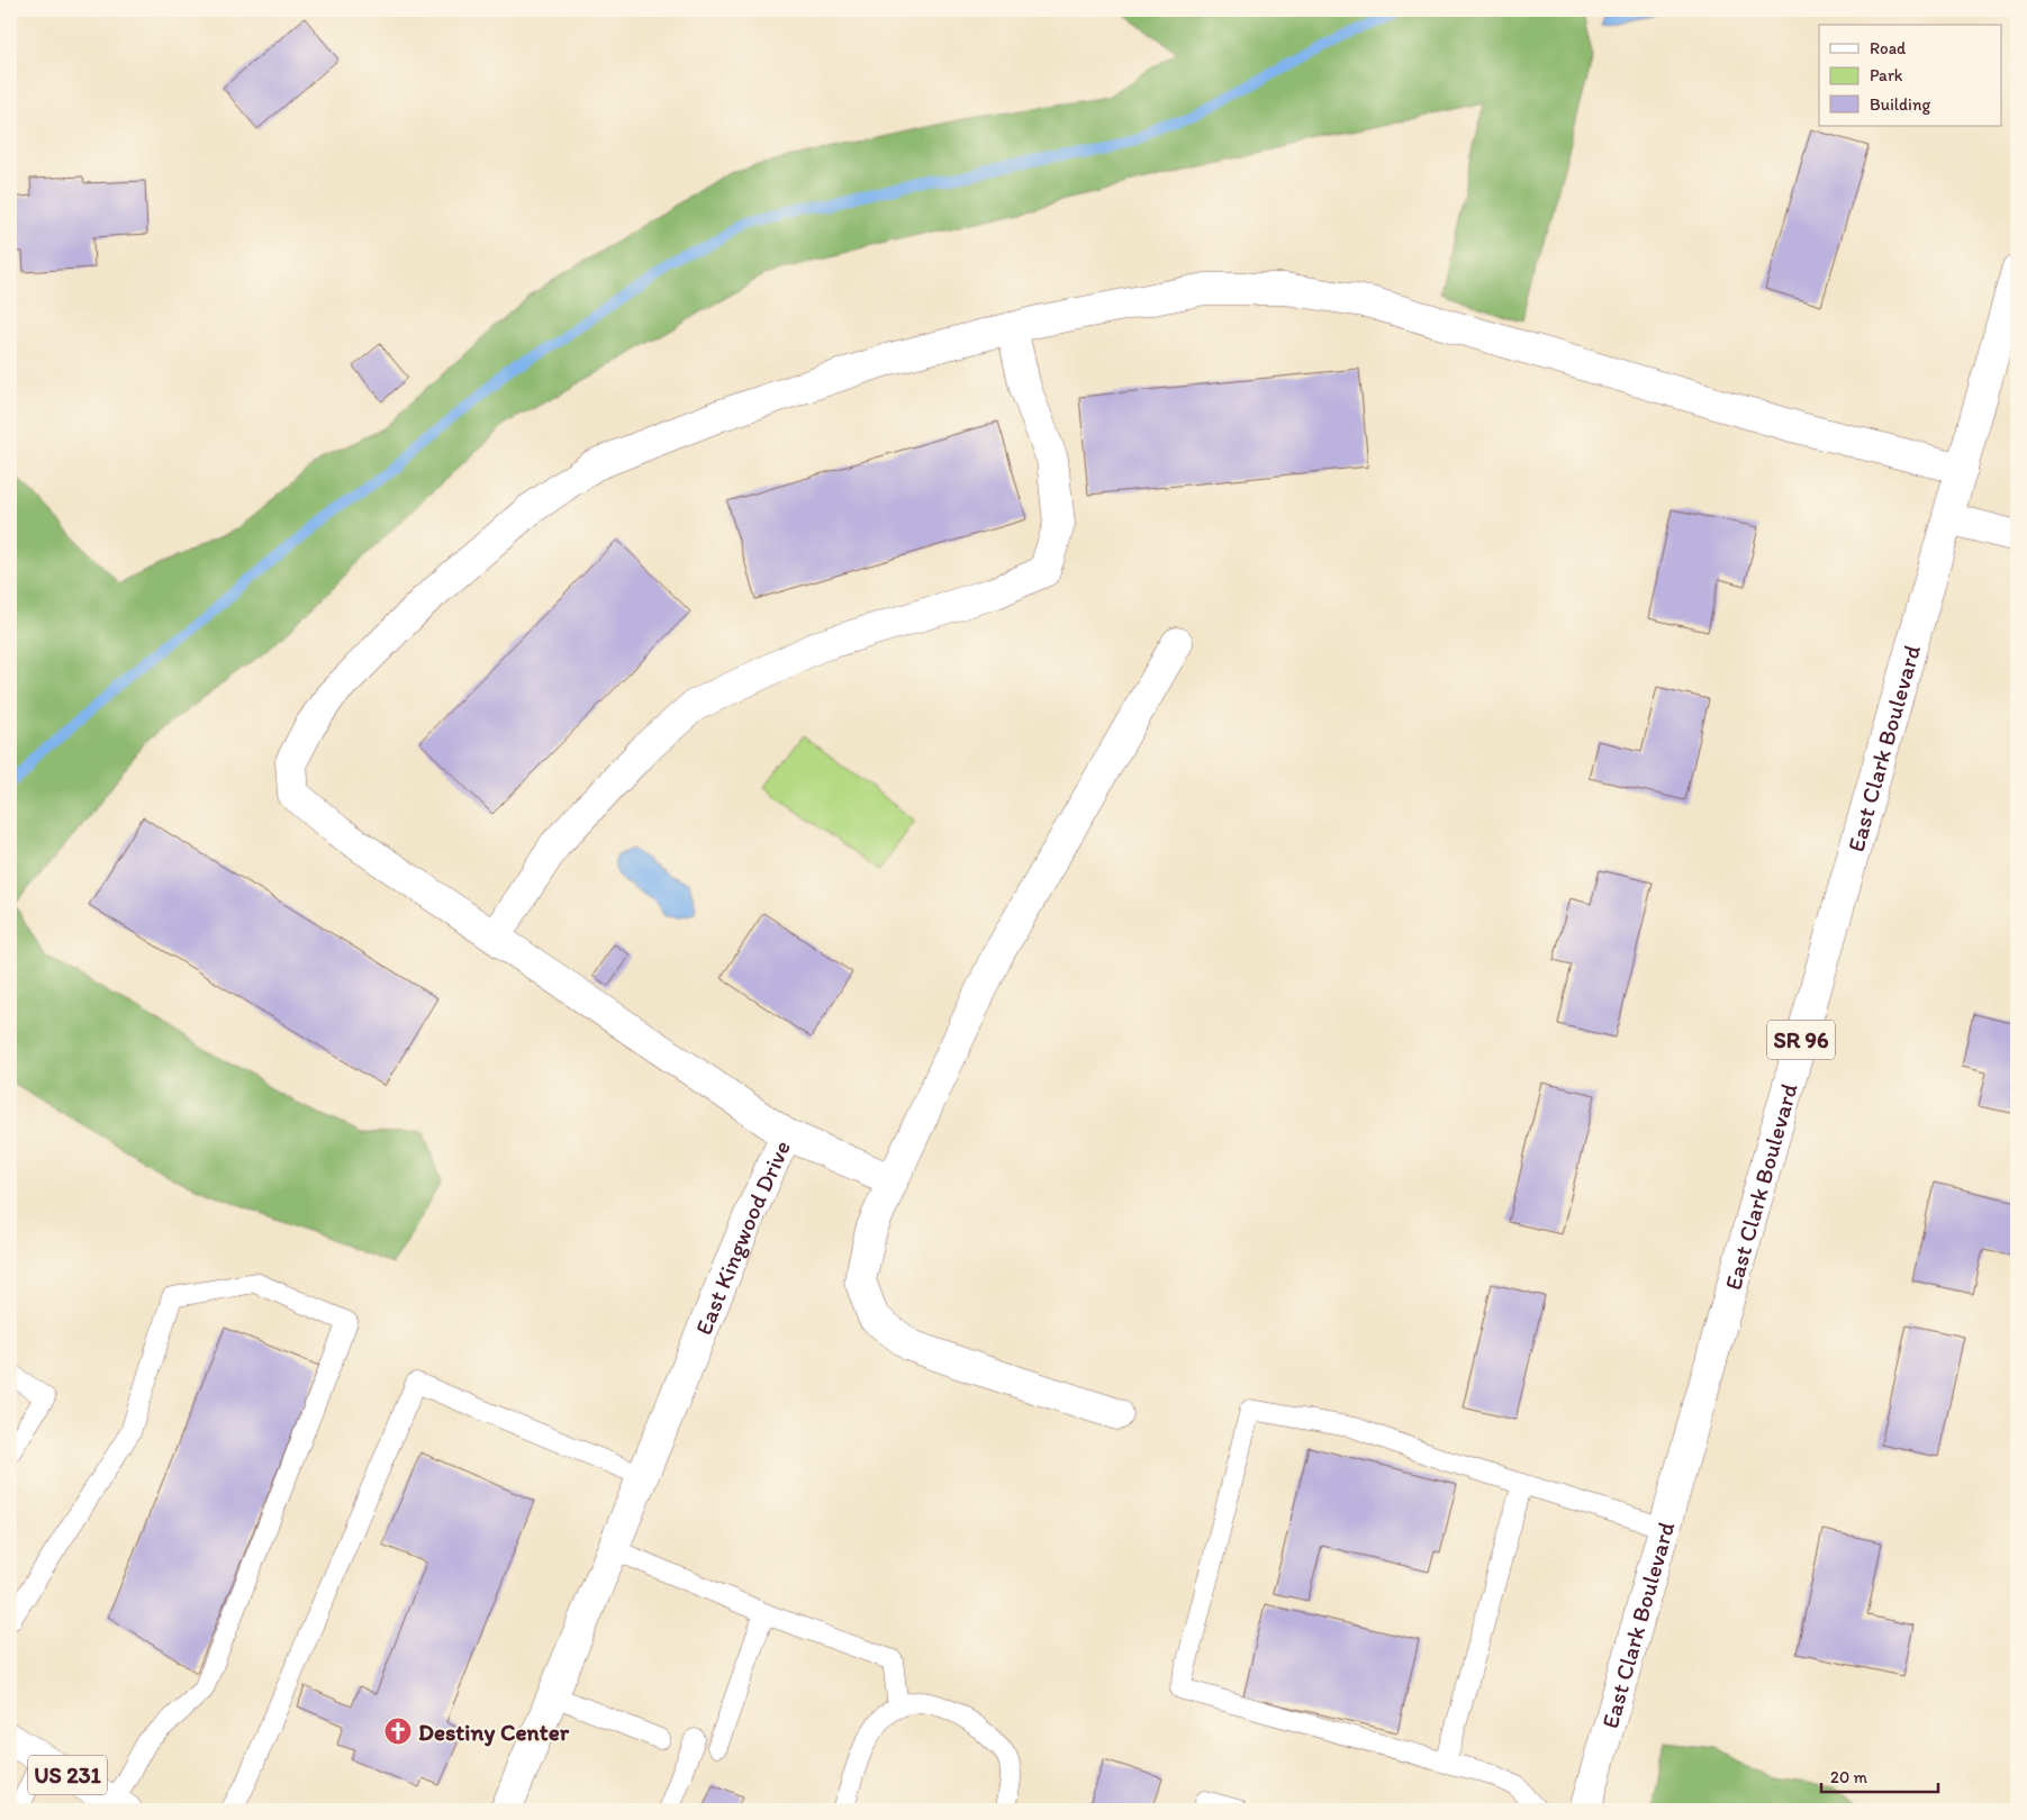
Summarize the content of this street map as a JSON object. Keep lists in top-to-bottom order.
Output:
{
  "streets": {
    "street": [
      "East Clark Boulevard",
      "SR 96",
      "East Kingwood Drive",
      "US 231"
    ]
  },
  "crossings": [
    ["East Clark Boulevard", "East Kingwood Drive"]
  ],
  "places": {
    "church": ["Destiny Center"]
  },
  "legend": ["Road", "Park", "Building"],
  "scale_bar": "20 m"
}
